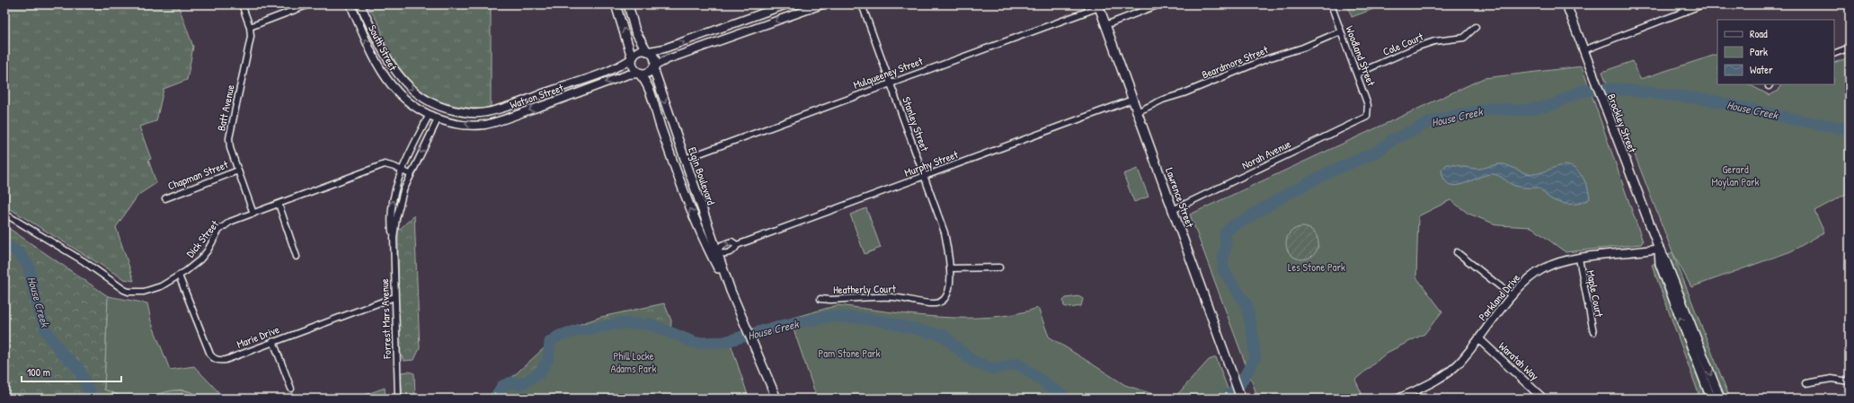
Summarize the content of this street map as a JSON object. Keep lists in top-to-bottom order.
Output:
{
  "streets": {
    "main road": ["Brockley Street", "Elgin Boulevard", "Lawrence Street"],
    "street": [
      "Cole Court",
      "South Street",
      "Woodland Street",
      "Beardmore Street",
      "Mulqueeney Street",
      "Watson Street",
      "Batt Avenue",
      "Stanley Street",
      "Norah Avenue",
      "Murphy Street",
      "Chapman Street",
      "Dick Street",
      "Heatherly Court",
      "Maple Court",
      "Parkland Drive",
      "Forrest Mars Avenue",
      "Marie Drive",
      "Waratah Way"
    ]
  },
  "crossings": [
    ["Cole Court", "Woodland Street"],
    ["South Street", "Watson Street"],
    ["South Street", "Forrest Mars Avenue"],
    ["Woodland Street", "Beardmore Street"],
    ["Woodland Street", "Norah Avenue"],
    ["Beardmore Street", "Lawrence Street"],
    ["Mulqueeney Street", "Stanley Street"],
    ["Mulqueeney Street", "Elgin Boulevard"],
    ["Mulqueeney Street", "Lawrence Street"],
    ["Watson Street", "Elgin Boulevard"],
    ["Watson Street", "Forrest Mars Avenue"],
    ["Batt Avenue", "Chapman Street"],
    ["Batt Avenue", "Dick Street"],
    ["Brockley Street", "Parkland Drive"],
    ["Stanley Street", "Murphy Street"],
    ["Stanley Street", "Heatherly Court"],
    ["Norah Avenue", "Lawrence Street"],
    ["Murphy Street", "Elgin Boulevard"],
    ["Murphy Street", "Lawrence Street"],
    ["Dick Street", "Forrest Mars Avenue"],
    ["Dick Street", "Marie Drive"],
    ["Maple Court", "Parkland Drive"],
    ["Parkland Drive", "Waratah Way"],
    ["Forrest Mars Avenue", "Marie Drive"]
  ],
  "water": ["House Creek"],
  "parks": [
    "Gerard Moylan Park",
    "Les Stone Park",
    "Pam Stone Park",
    "Phill Locke Adams Park"
  ],
  "legend": ["Road", "Park", "Water"],
  "scale_bar": "100 m"
}
